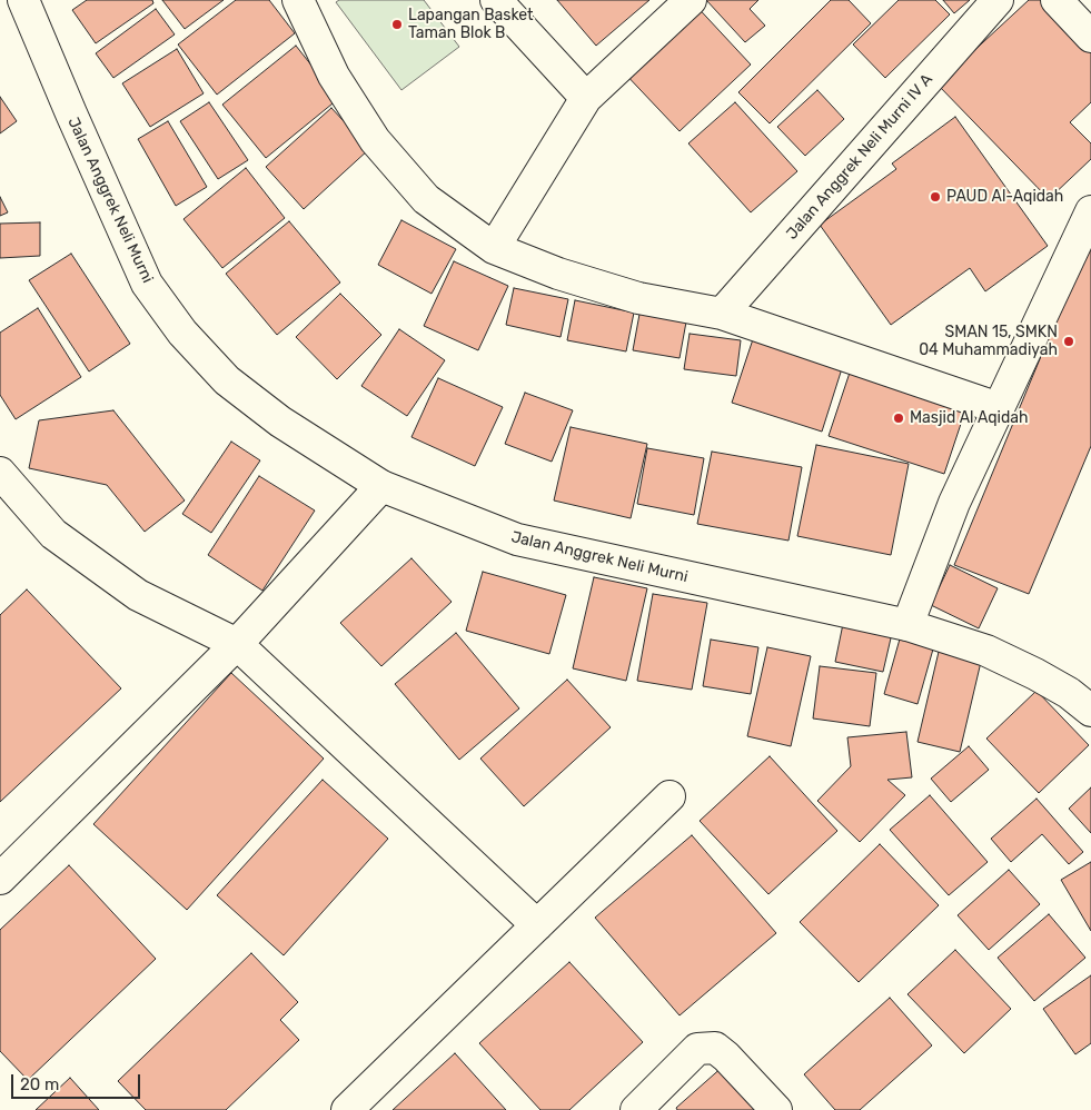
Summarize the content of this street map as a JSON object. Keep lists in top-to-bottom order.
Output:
{
  "streets": {
    "street": ["Jalan Anggrek Neli Murni IV A", "Jalan Anggrek Neli Murni"]
  },
  "places": [
    "Lapangan Basket Taman Blok B",
    "PAUD Al-Aqidah",
    "SMAN 15, SMKN 04 Muhammadiyah",
    "Masjid Al Aqidah"
  ],
  "scale_bar": "20 m"
}
